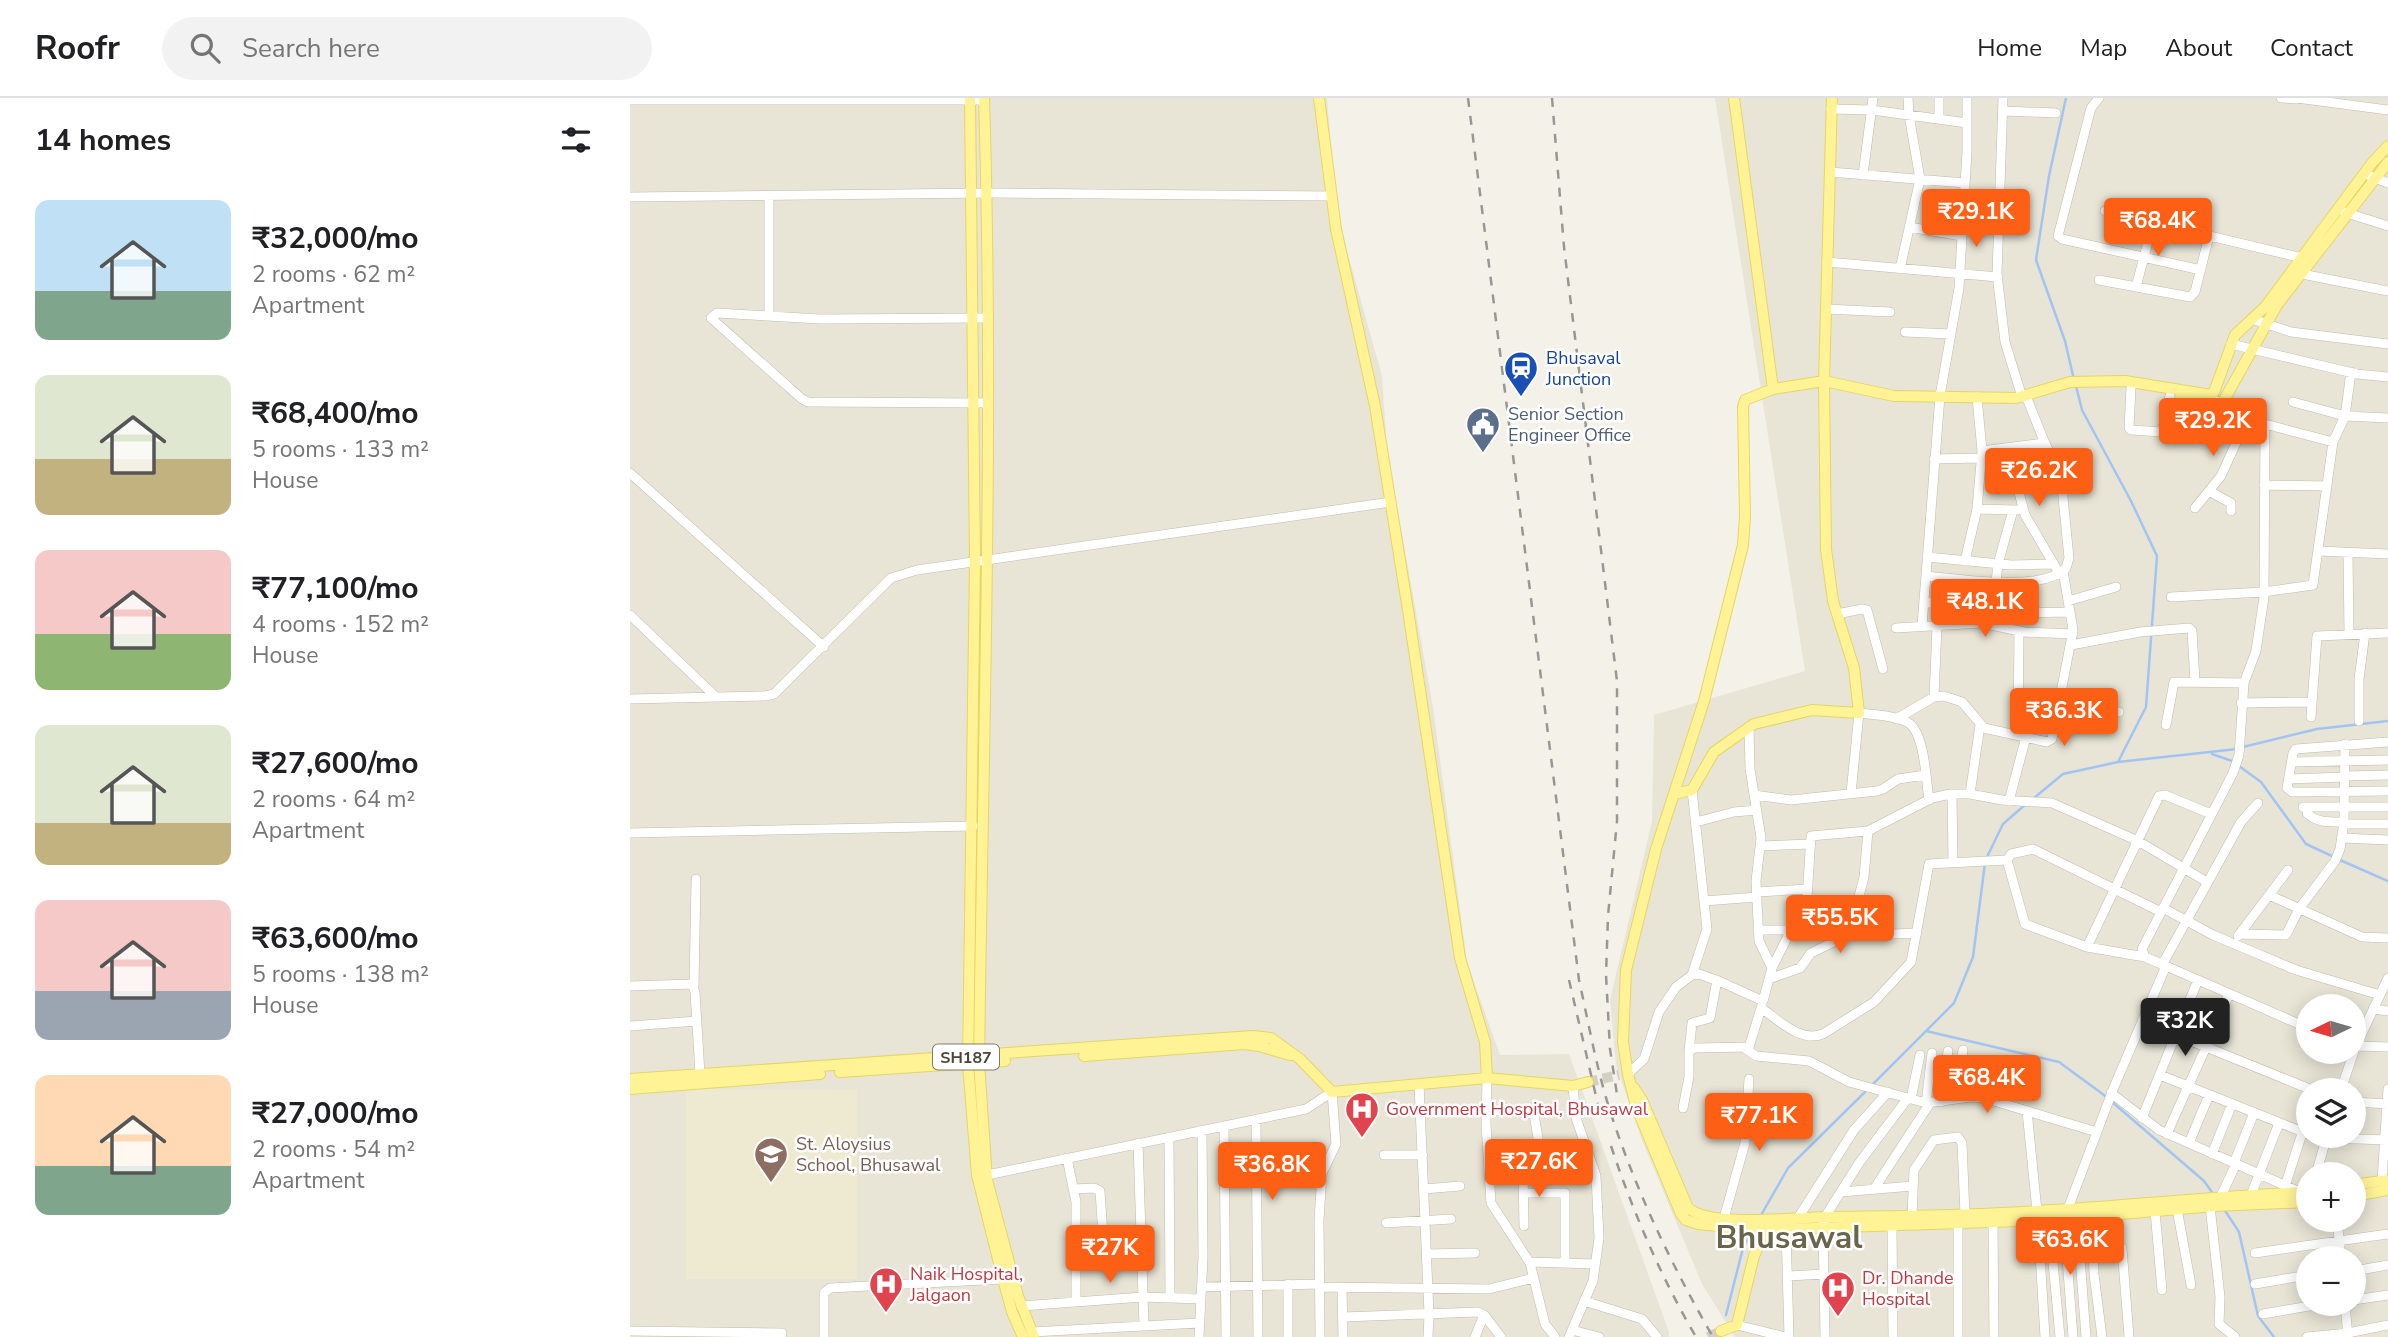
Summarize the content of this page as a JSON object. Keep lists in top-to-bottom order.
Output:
{
  "streets": {
    "main road": ["SH187"]
  },
  "districts": ["Bhusawal"],
  "places": {
    "station": ["Bhusaval Junction"],
    "public building": ["Senior Section Engineer Office"],
    "hospital": ["Government Hospital, Bhusawal", "Naik Hospital, Jalgaon", "Dr. Dhande Hospital"],
    "school or university": ["St. Aloysius School, Bhusawal"]
  },
  "north": "left",
  "page": {
    "header": "Roofr",
    "search": "Search here",
    "nav": [
      "Home",
      "Map",
      "About",
      "Contact"
    ],
    "heading": "14 homes",
    "list": [
      {
        "name": "₹32,000/mo",
        "note": "2 rooms · 62 m² · Apartment"
      },
      {
        "name": "₹68,400/mo",
        "note": "5 rooms · 133 m² · House"
      },
      {
        "name": "₹77,100/mo",
        "note": "4 rooms · 152 m² · House"
      },
      {
        "name": "₹27,600/mo",
        "note": "2 rooms · 64 m² · Apartment"
      },
      {
        "name": "₹63,600/mo",
        "note": "5 rooms · 138 m² · House"
      },
      {
        "name": "₹27,000/mo",
        "note": "2 rooms · 54 m² · Apartment"
      }
    ],
    "price": [
      "₹29.1K",
      "₹68.4K",
      "₹29.2K",
      "₹26.2K",
      "₹48.1K",
      "₹36.3K",
      "₹55.5K",
      "₹32K",
      "₹68.4K",
      "₹77.1K",
      "₹27.6K",
      "₹36.8K",
      "₹63.6K",
      "₹27K"
    ],
    "map_buttons": ["+", "−"]
  }
}
